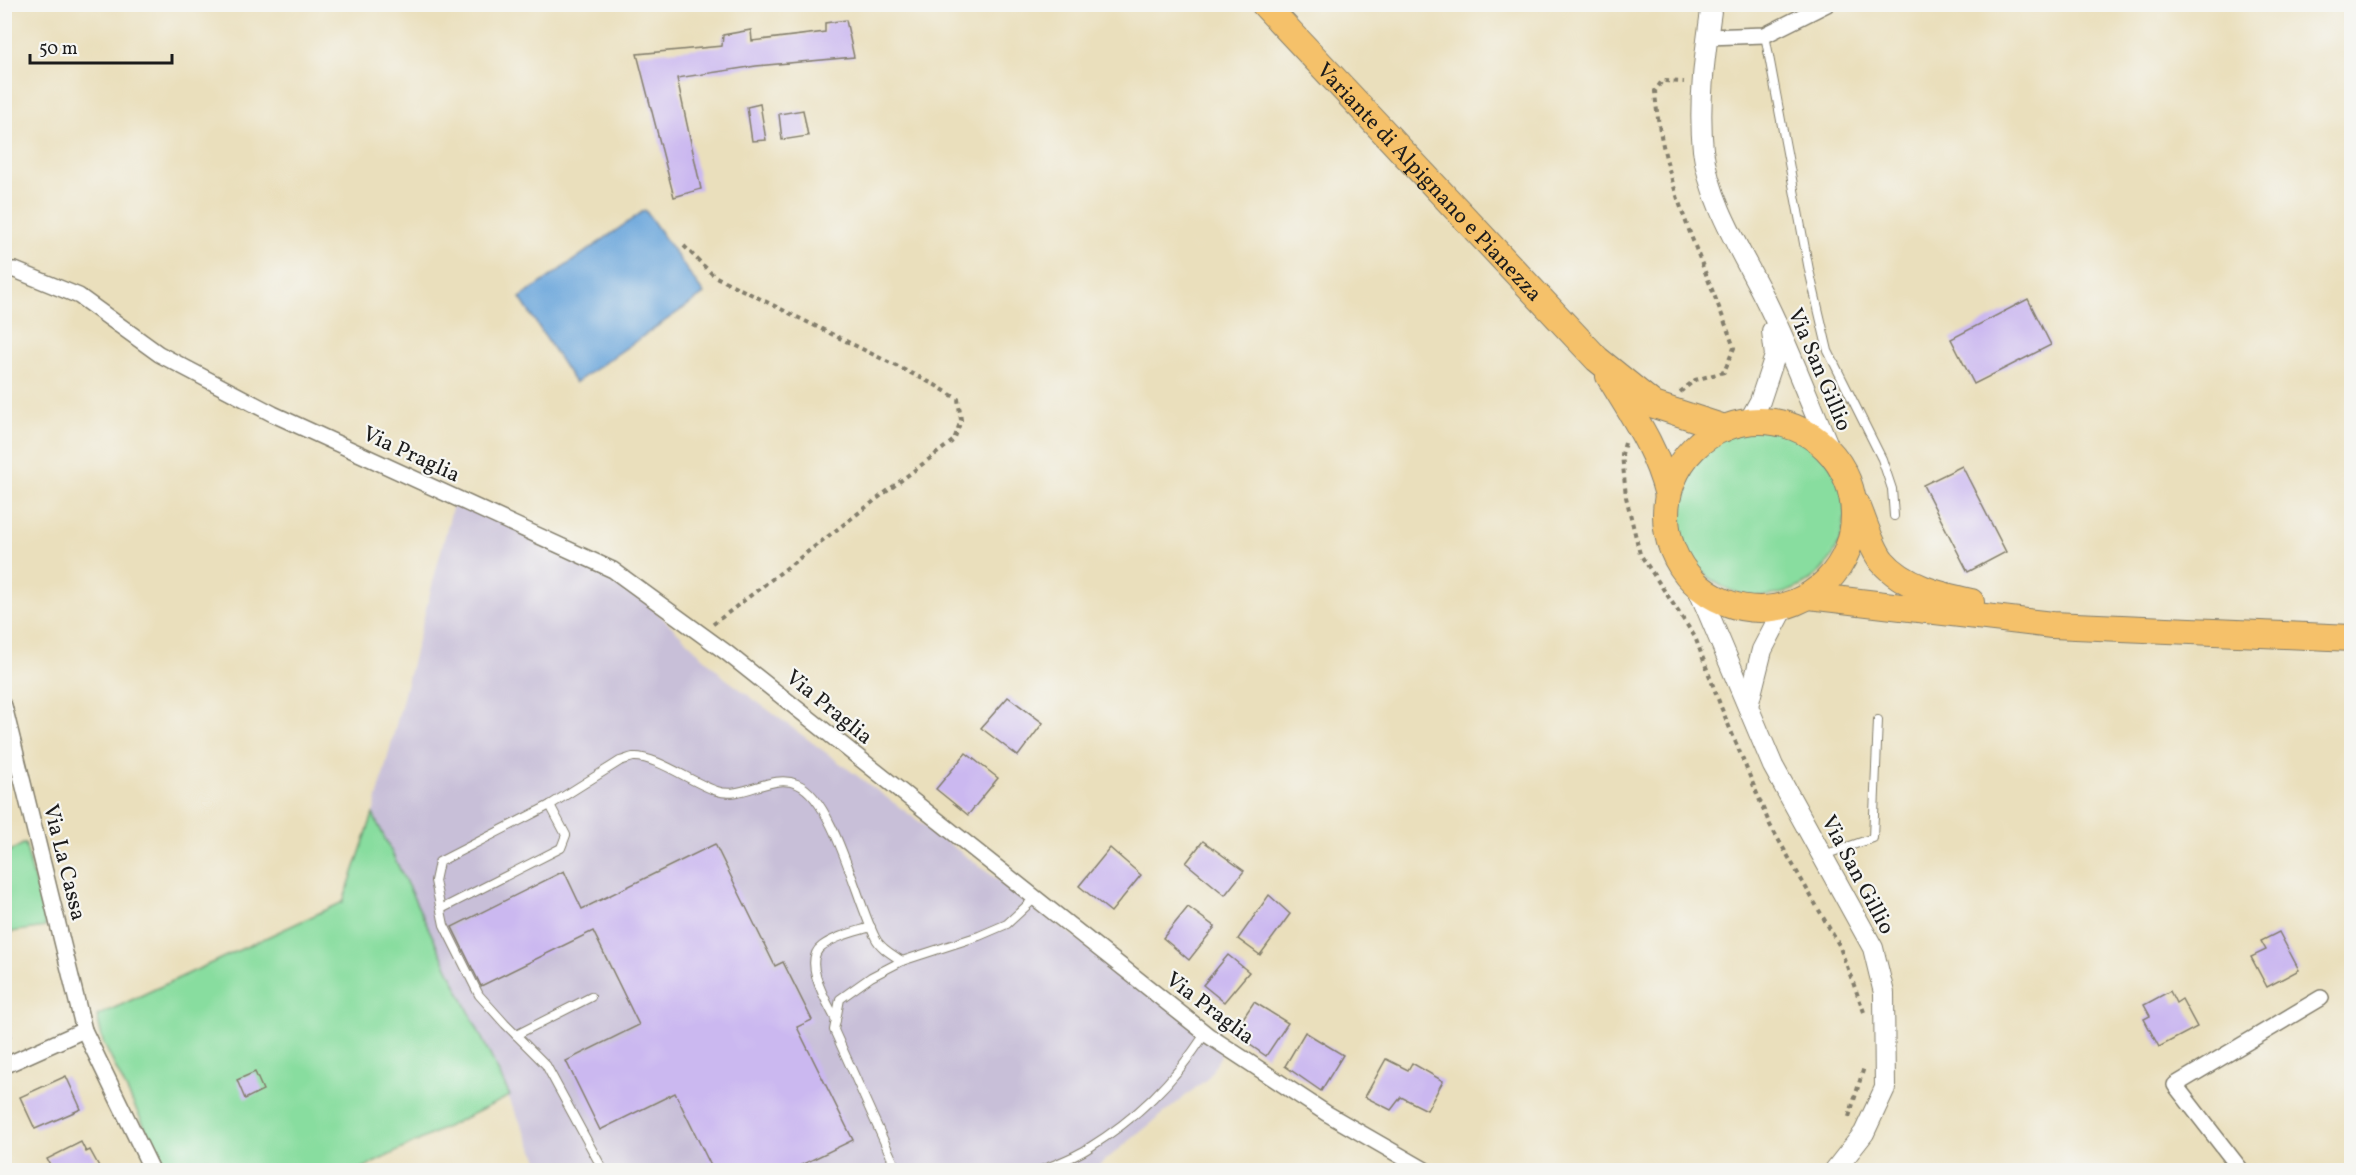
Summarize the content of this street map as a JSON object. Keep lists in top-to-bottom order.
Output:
{
  "streets": {
    "main road": ["Variante di Alpignano e Pianezza"],
    "street": ["Via San Gillio", "Via Praglia", "Via La Cassa"]
  },
  "crossings": [
    ["Variante di Alpignano e Pianezza", "Via San Gillio"]
  ],
  "scale_bar": "50 m"
}
